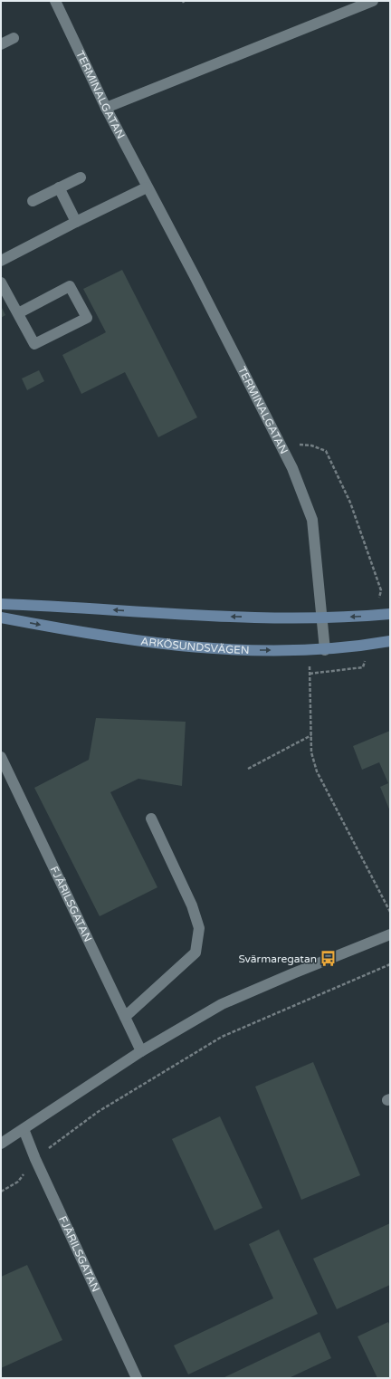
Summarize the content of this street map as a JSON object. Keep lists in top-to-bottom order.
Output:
{
  "streets": {
    "main road": ["ARKÖSUNDSVÄGEN"],
    "street": ["TERMINALGATAN", "FJÄRILSGATAN"]
  },
  "crossings": [
    ["TERMINALGATAN", "ARKÖSUNDSVÄGEN"]
  ],
  "places": {
    "bus stop": ["Svärmaregatan"]
  }
}
